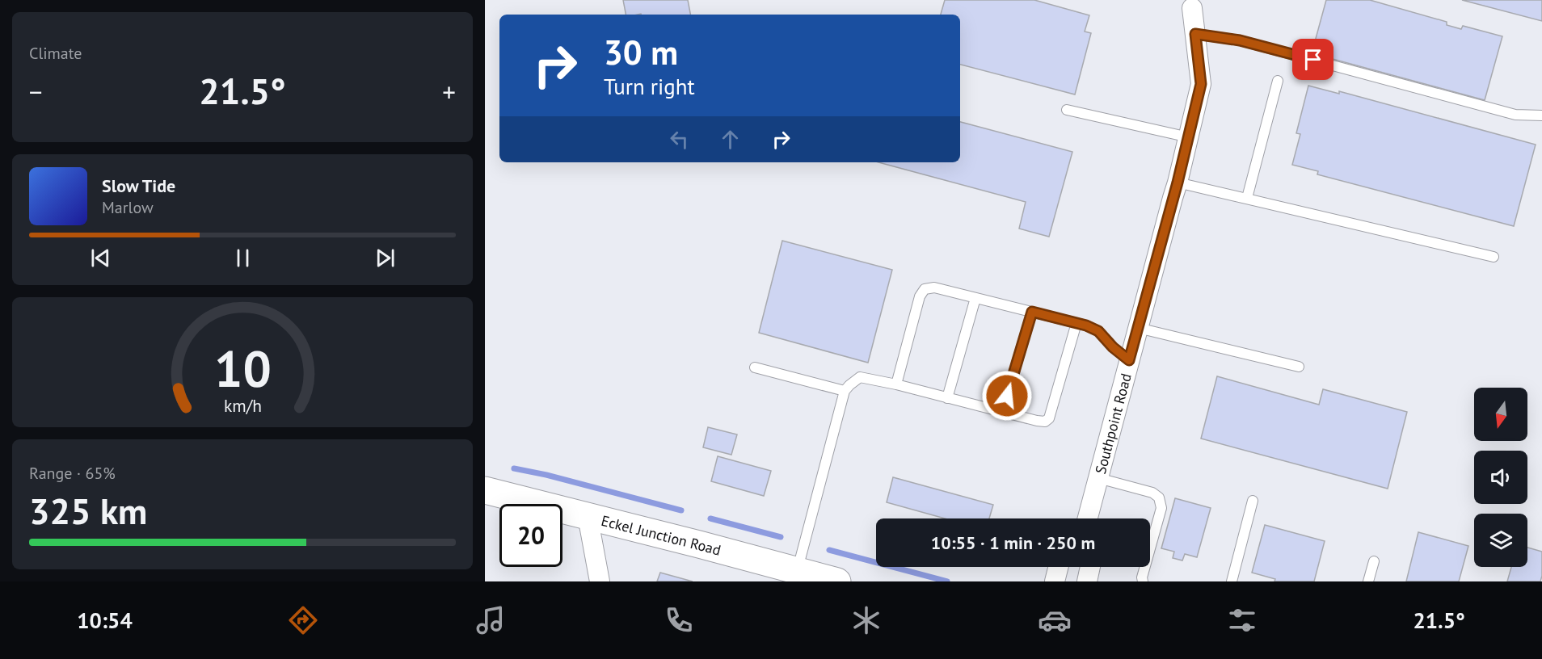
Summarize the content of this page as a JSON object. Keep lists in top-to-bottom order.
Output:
{
  "streets": {
    "street": ["Southpoint Road", "Eckel Junction Road"]
  },
  "north": "bottom",
  "page": {
    "tile": [
      "Climate",
      ["Range · 65%", "325 km"]
    ],
    "turn": ["30 m", "Turn right"],
    "heat": ["−", "21.5°", "+"],
    "song": ["Slow Tide", "Marlow"],
    "limit": "20",
    "trip": "10:55 · 1 min · 250 m",
    "tabs": ["10:54", "21.5°"],
    "gauge": ["10", "km/h"]
  }
}
